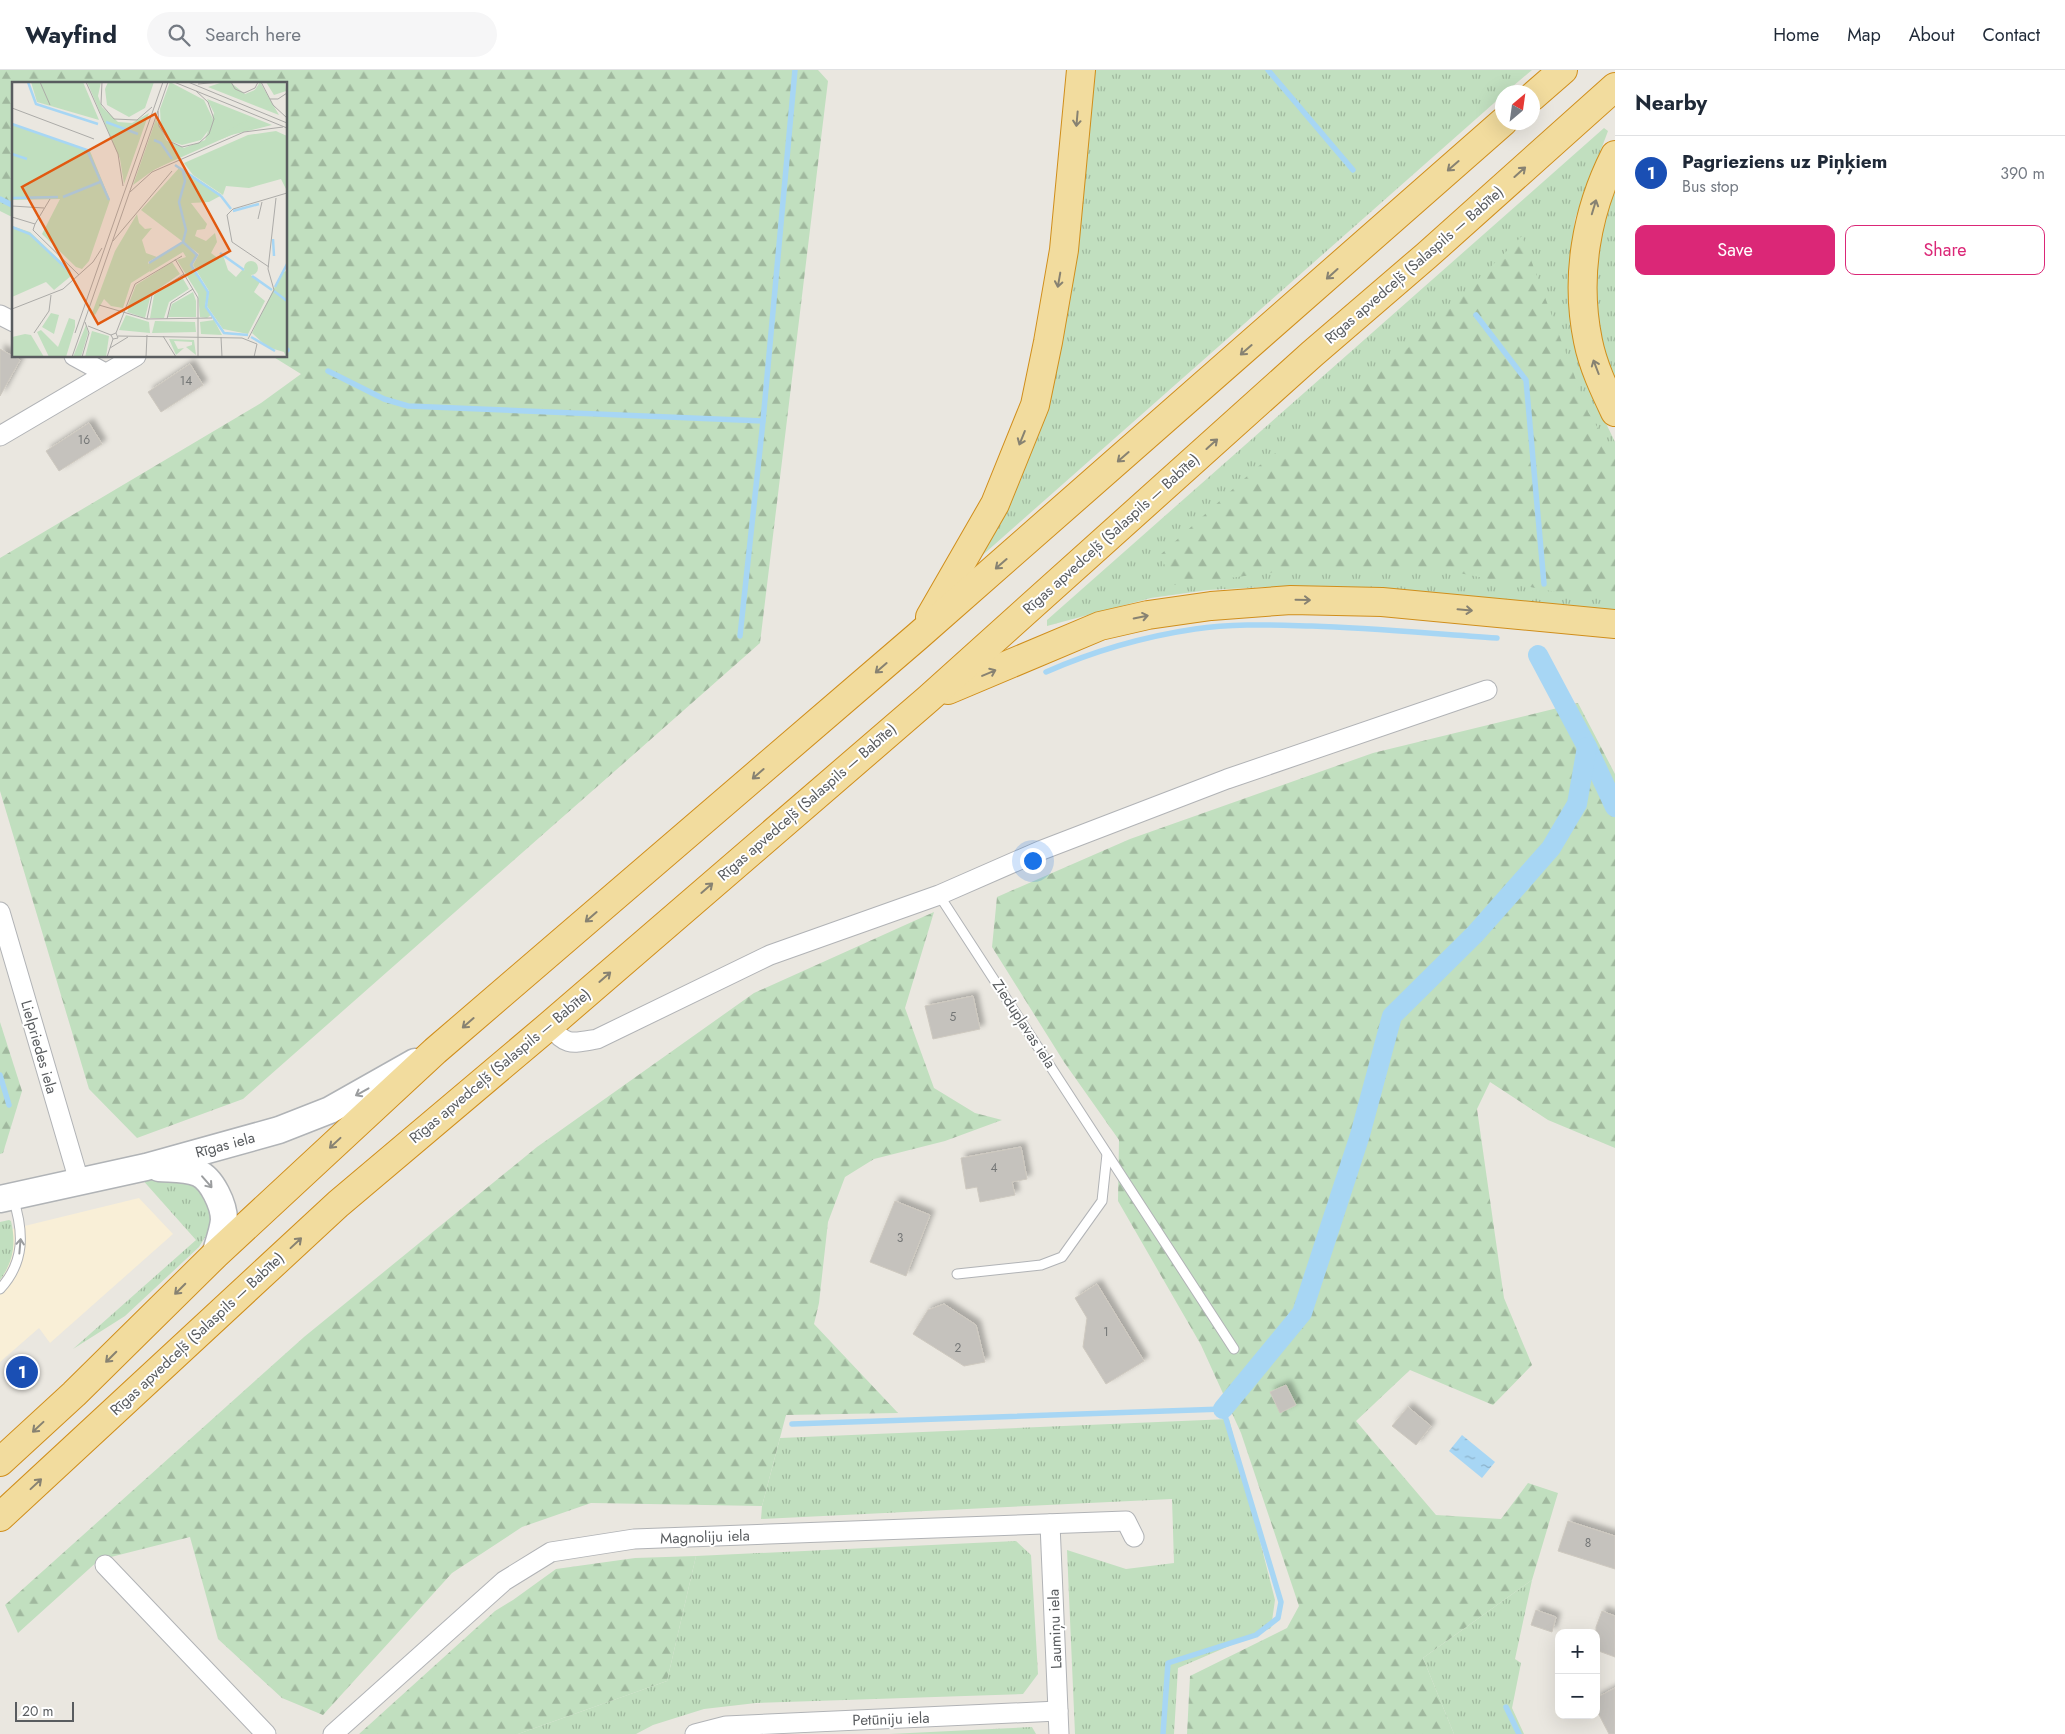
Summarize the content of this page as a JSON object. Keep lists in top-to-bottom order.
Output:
{
  "streets": {
    "highway": ["Rīgas apvedceļš (Salaspils — Babīte)"],
    "main road": ["Rīgas iela"],
    "street": [
      "Lielpriedes iela",
      "Magnoliju iela",
      "Laumiņu iela",
      "Petūniju iela"
    ],
    "lane": ["Ziedupļavas iela"]
  },
  "crossings": [
    ["Lielpriedes iela", "Rīgas iela"],
    ["Magnoliju iela", "Laumiņu iela"],
    ["Laumiņu iela", "Petūniju iela"]
  ],
  "one_way": ["Rīgas iela"],
  "house_numbers": [
    "14",
    "16",
    "5",
    "4",
    "3",
    "1",
    "2",
    "8"
  ],
  "scale_bar": "20 m",
  "north": "top right",
  "page": {
    "header": "Wayfind",
    "search": "Search here",
    "nav": [
      "Home",
      "Map",
      "About",
      "Contact"
    ],
    "heading": "Nearby",
    "list": [
      {
        "mark": "1",
        "name": "Pagrieziens uz Piņķiem",
        "note": "Bus stop",
        "value": "390 m"
      }
    ],
    "buttons": ["Save", "Share"],
    "pins": "1",
    "map_buttons": ["+", "−"],
    "scale": "20 m"
  }
}
